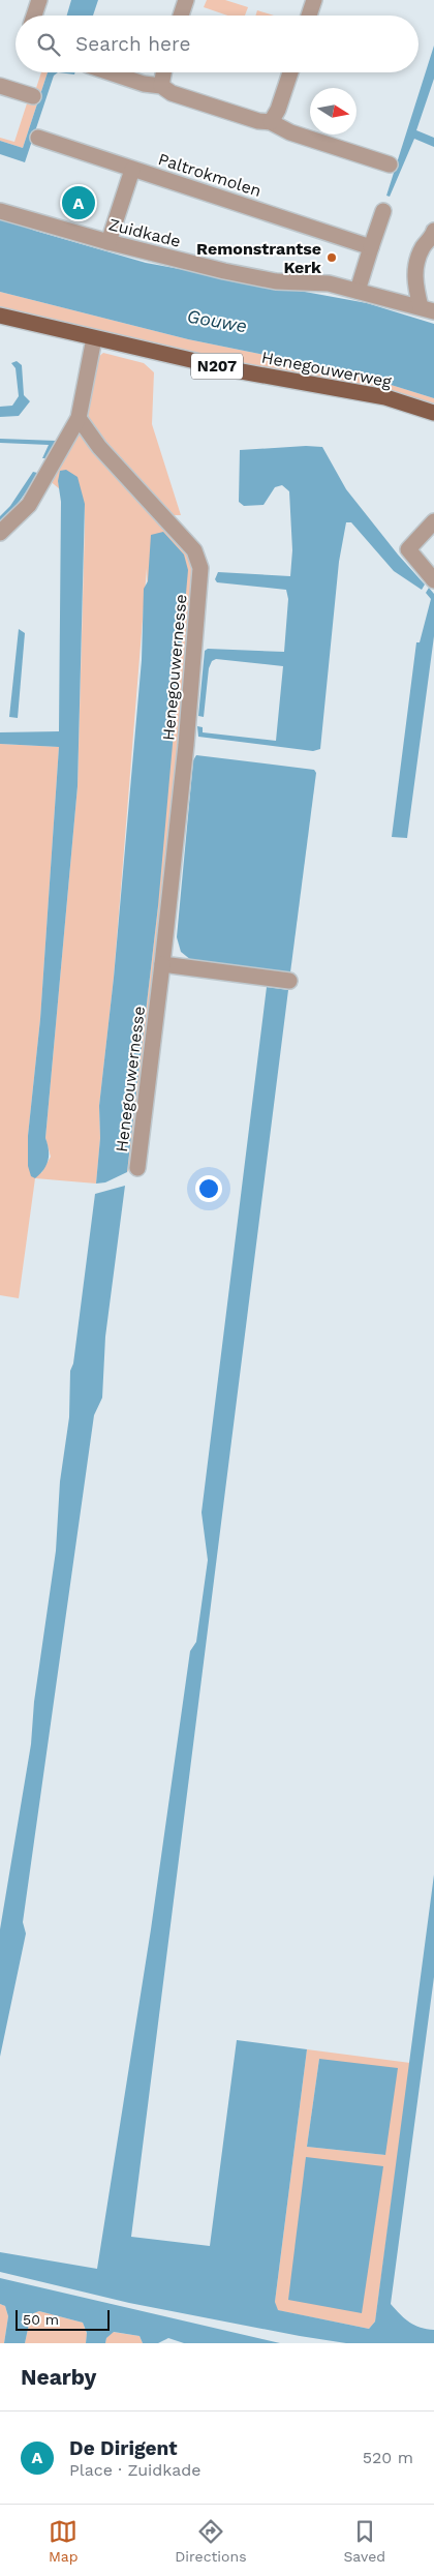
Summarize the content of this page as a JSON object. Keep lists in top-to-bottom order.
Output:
{
  "streets": {
    "main road": ["N207", "Henegouwerweg"],
    "street": ["Paltrokmolen", "Zuidkade", "Henegouwernesse"]
  },
  "water": ["Gouwe"],
  "places": ["Remonstrantse Kerk"],
  "scale_bar": "50 m",
  "north": "right",
  "page": {
    "search": "Search here",
    "pins": "A",
    "scale": "50 m",
    "heading": "Nearby",
    "list": [
      {
        "mark": "A",
        "name": "De Dirigent",
        "note": "Place · Zuidkade",
        "value": "520 m"
      }
    ],
    "nav": ["Map", "Directions", "Saved"]
  }
}
